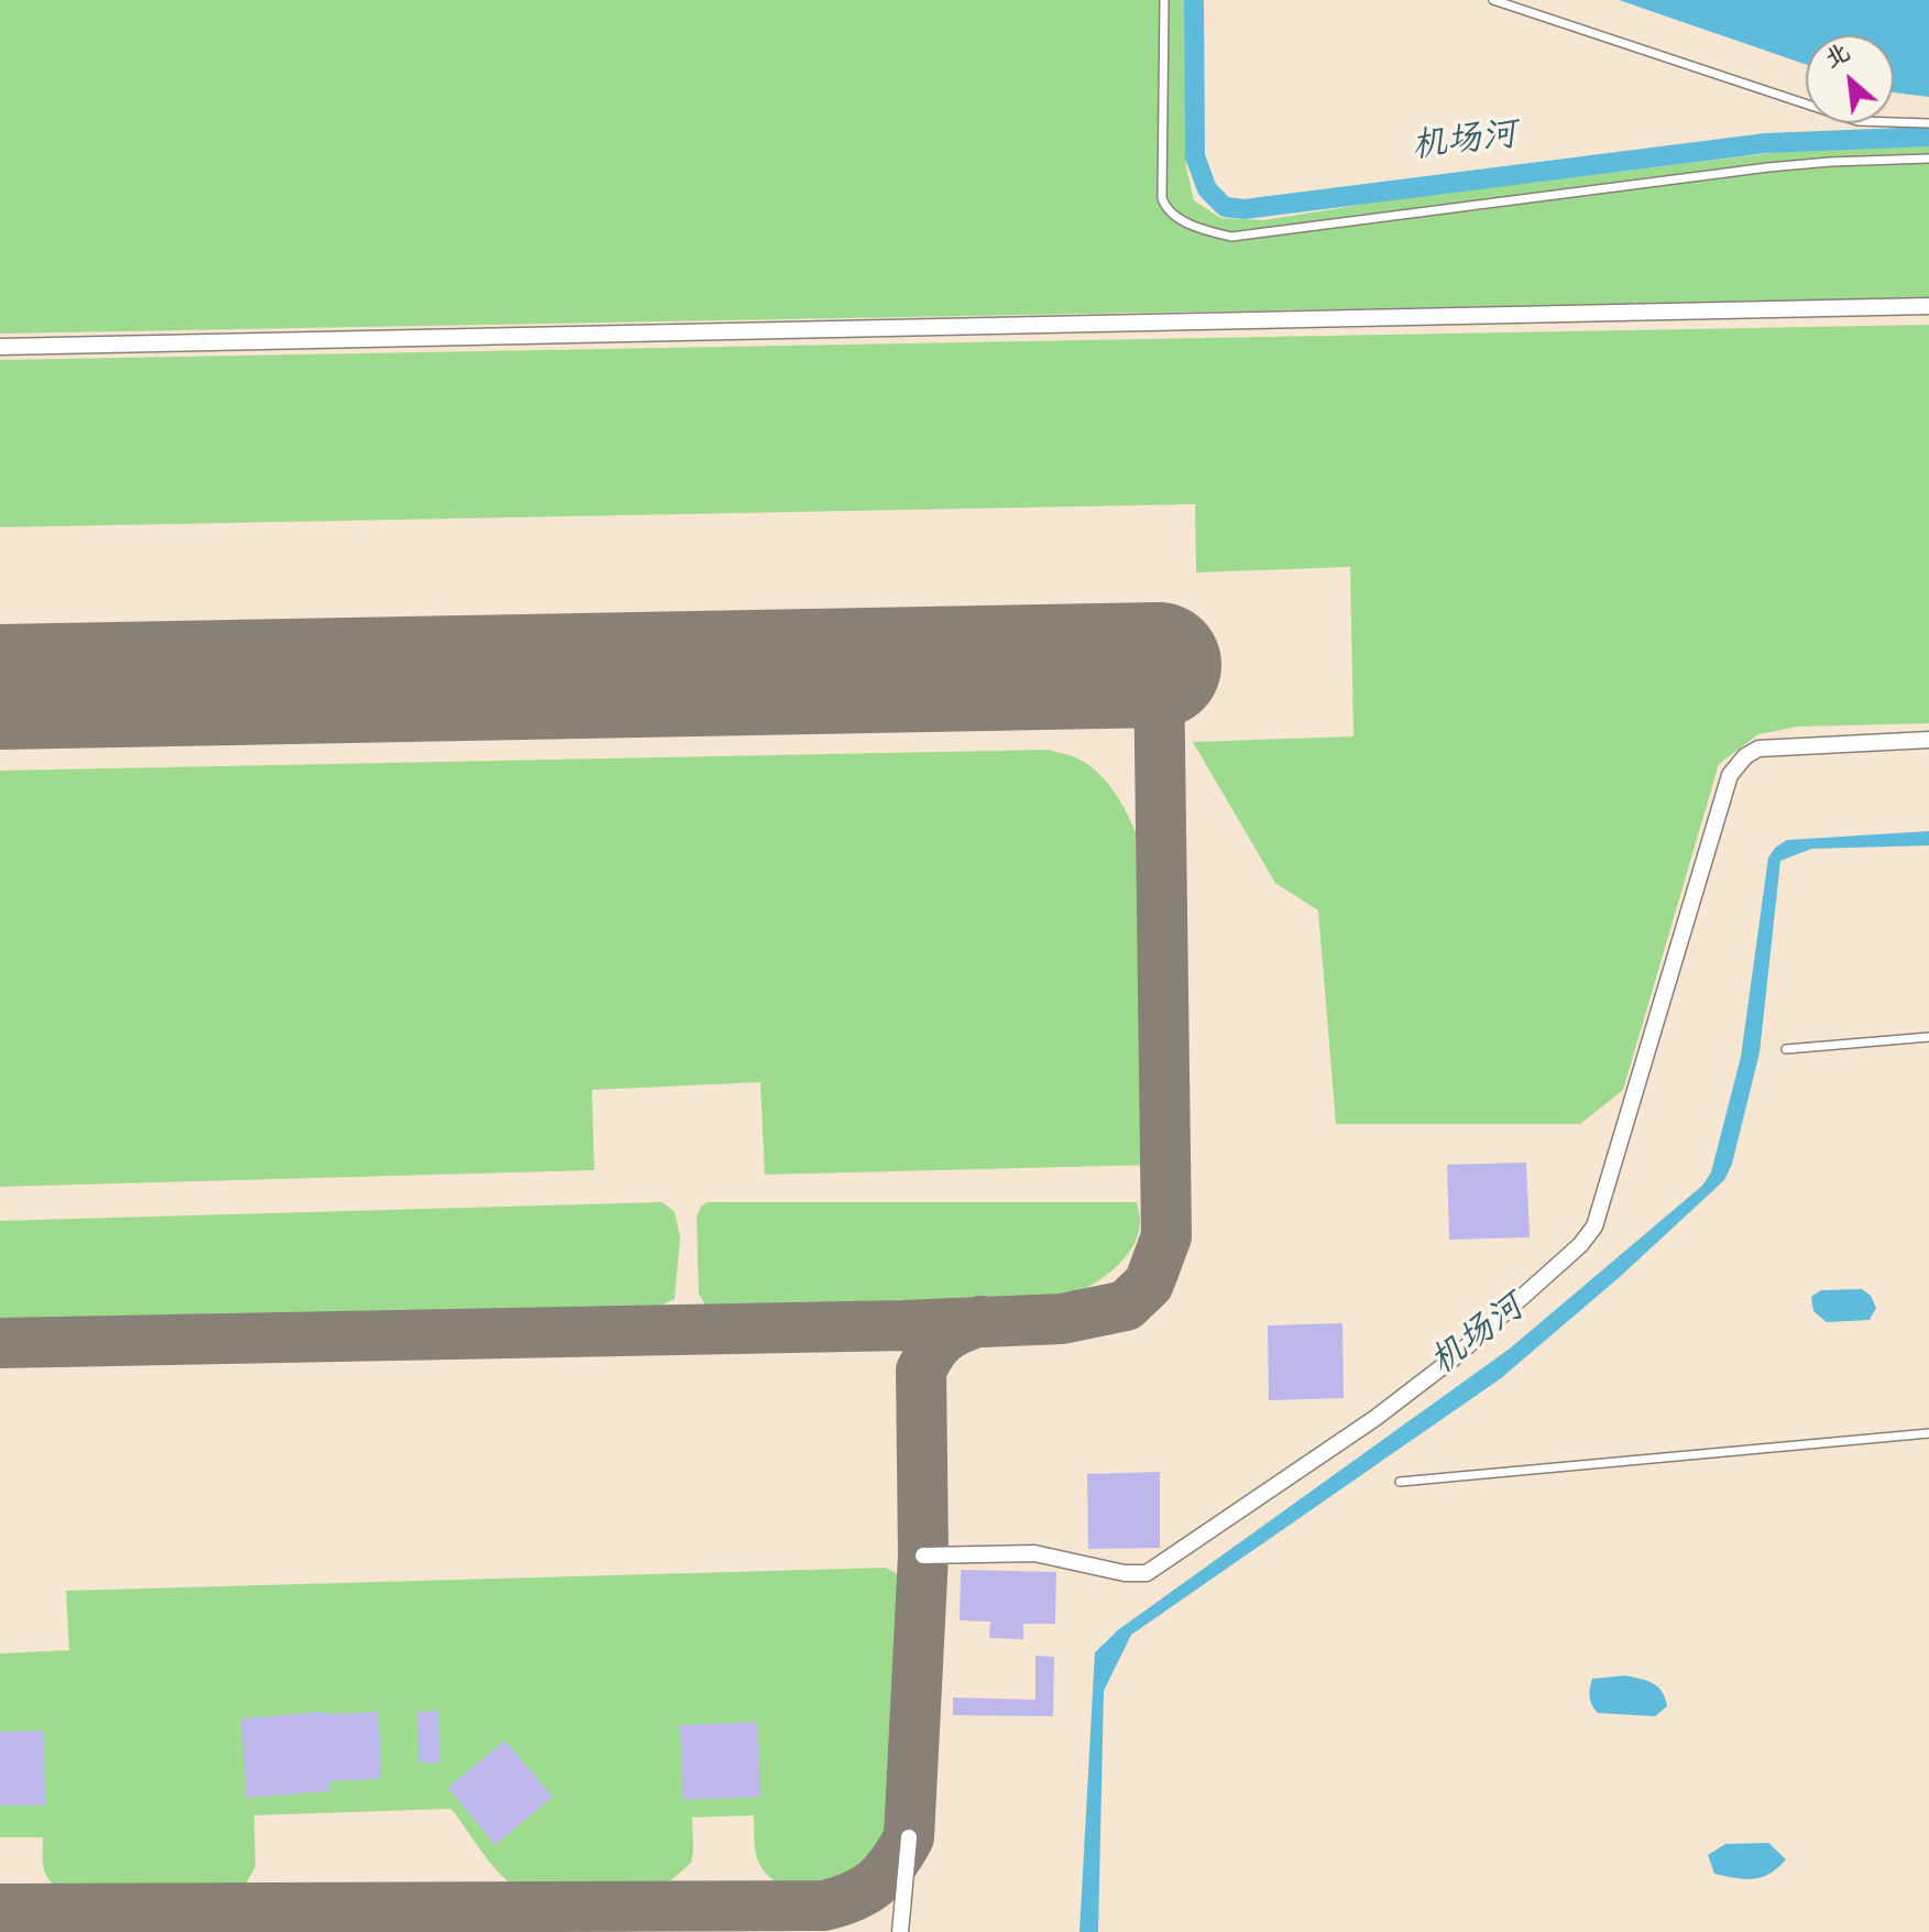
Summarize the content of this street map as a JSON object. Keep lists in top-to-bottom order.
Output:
{
  "water": ["机场河"],
  "north": "top left"
}
